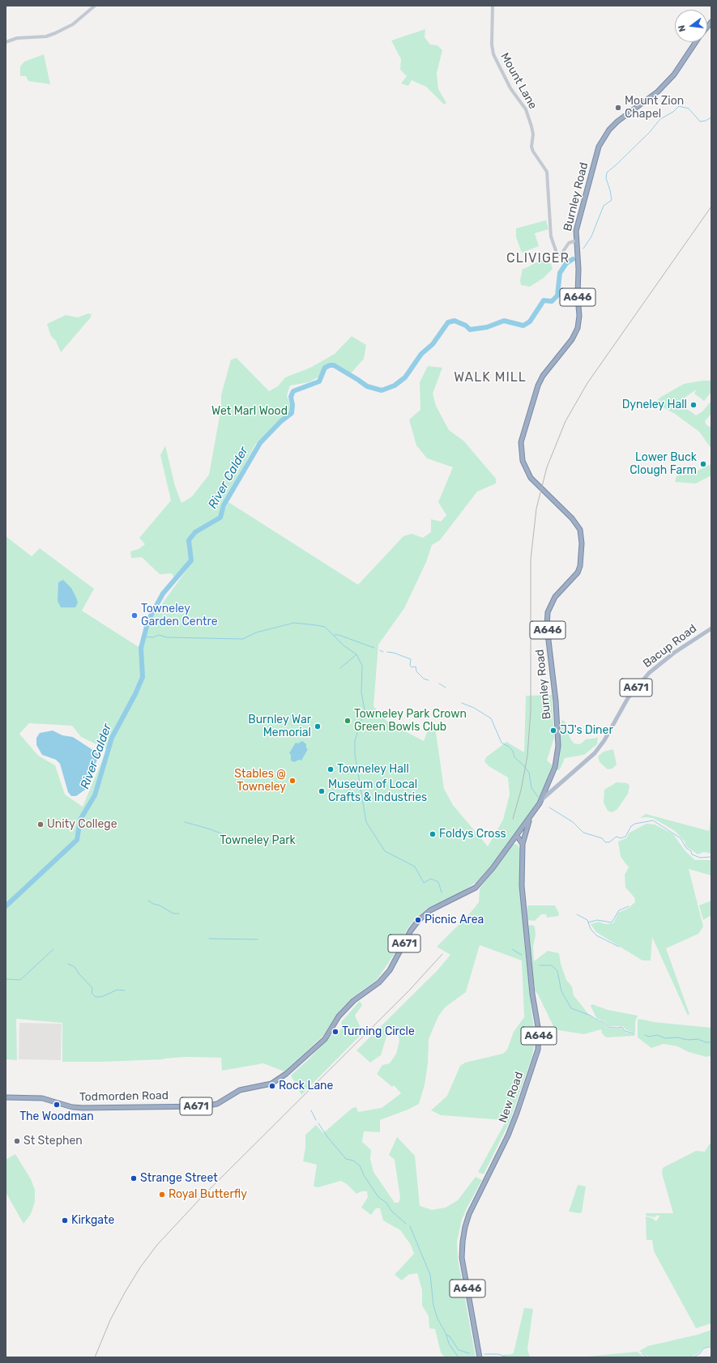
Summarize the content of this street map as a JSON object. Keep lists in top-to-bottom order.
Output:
{
  "streets": {
    "highway": [
      "Burnley Road",
      "A646",
      "A671",
      "Todmorden Road",
      "New Road"
    ],
    "main road": ["Bacup Road"],
    "street": ["Mount Lane"]
  },
  "crossings": [
    ["Mount Lane", "Burnley Road"],
    ["Burnley Road", "Bacup Road"],
    ["Burnley Road", "Todmorden Road"],
    ["Burnley Road", "New Road"],
    ["Todmorden Road", "New Road"]
  ],
  "districts": ["CLIVIGER", "WALK MILL"],
  "water": ["River Calder"],
  "parks": ["Wet Marl Wood", "Towneley Park"],
  "places": [
    "Mount Zion Chapel",
    "Dyneley Hall",
    "Lower Buck Clough Farm",
    "Towneley Garden Centre",
    "Towneley Park Crown Green Bowls Club",
    "Burnley War Memorial",
    "JJ's Diner",
    "Towneley Hall",
    "Stables @ Towneley",
    "Museum of Local Crafts & Industries",
    "Unity College",
    "Foldys Cross",
    "Picnic Area",
    "Turning Circle",
    "Rock Lane",
    "The Woodman",
    "St Stephen",
    "Strange Street",
    "Royal Butterfly",
    "Kirkgate"
  ],
  "north": "left"
}
